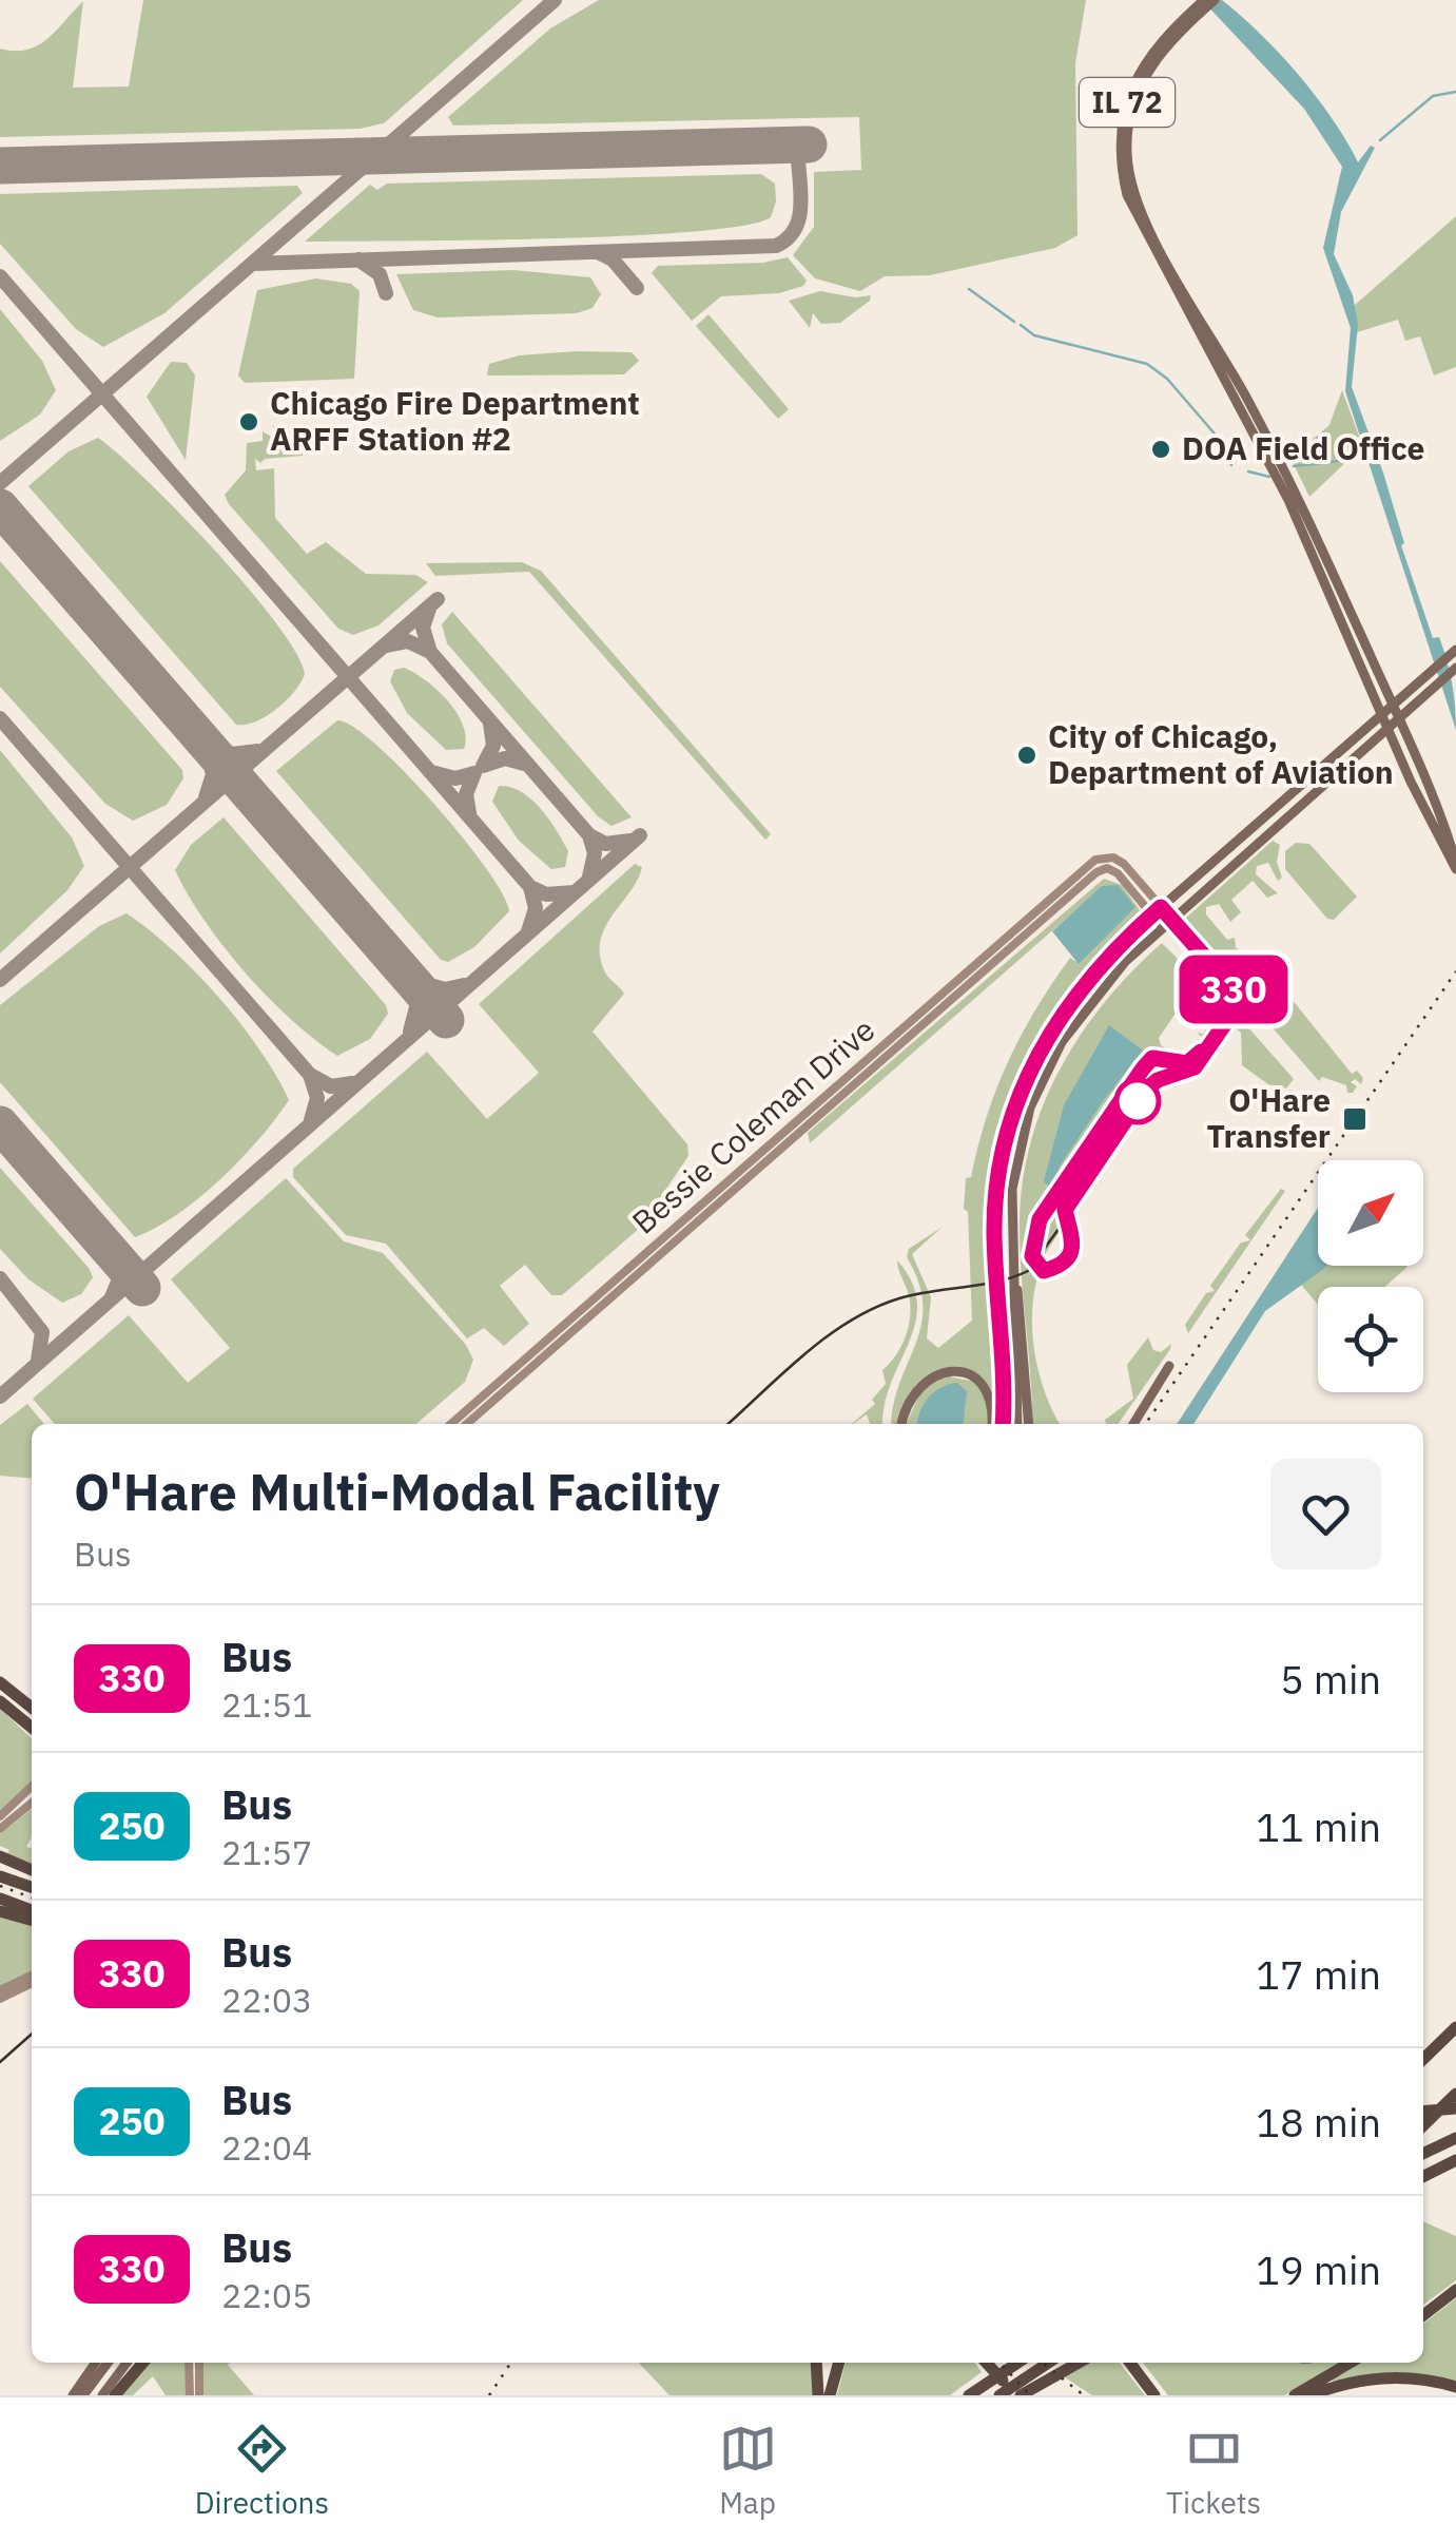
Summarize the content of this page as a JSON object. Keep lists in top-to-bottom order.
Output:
{
  "streets": {
    "main road": ["IL 72"],
    "street": ["Bessie Coleman Drive"]
  },
  "places": {
    "other": ["Chicago Fire Department ARFF Station #2", "DOA Field Office", "City of Chicago, Department of Aviation"],
    "transit": ["O'Hare Transfer"]
  },
  "lines": ["bus line 330"],
  "north": "top right",
  "page": {
    "on_map": "330",
    "heading": ["O'Hare Multi-Modal Facility", "Bus"],
    "list": [
      {
        "mark": "330",
        "name": "Bus",
        "note": "21:51",
        "value": "5 min"
      },
      {
        "mark": "250",
        "name": "Bus",
        "note": "21:57",
        "value": "11 min"
      },
      {
        "mark": "330",
        "name": "Bus",
        "note": "22:03",
        "value": "17 min"
      },
      {
        "mark": "250",
        "name": "Bus",
        "note": "22:04",
        "value": "18 min"
      },
      {
        "mark": "330",
        "name": "Bus",
        "note": "22:05",
        "value": "19 min"
      }
    ],
    "tabs": ["Directions", "Map", "Tickets"]
  }
}
